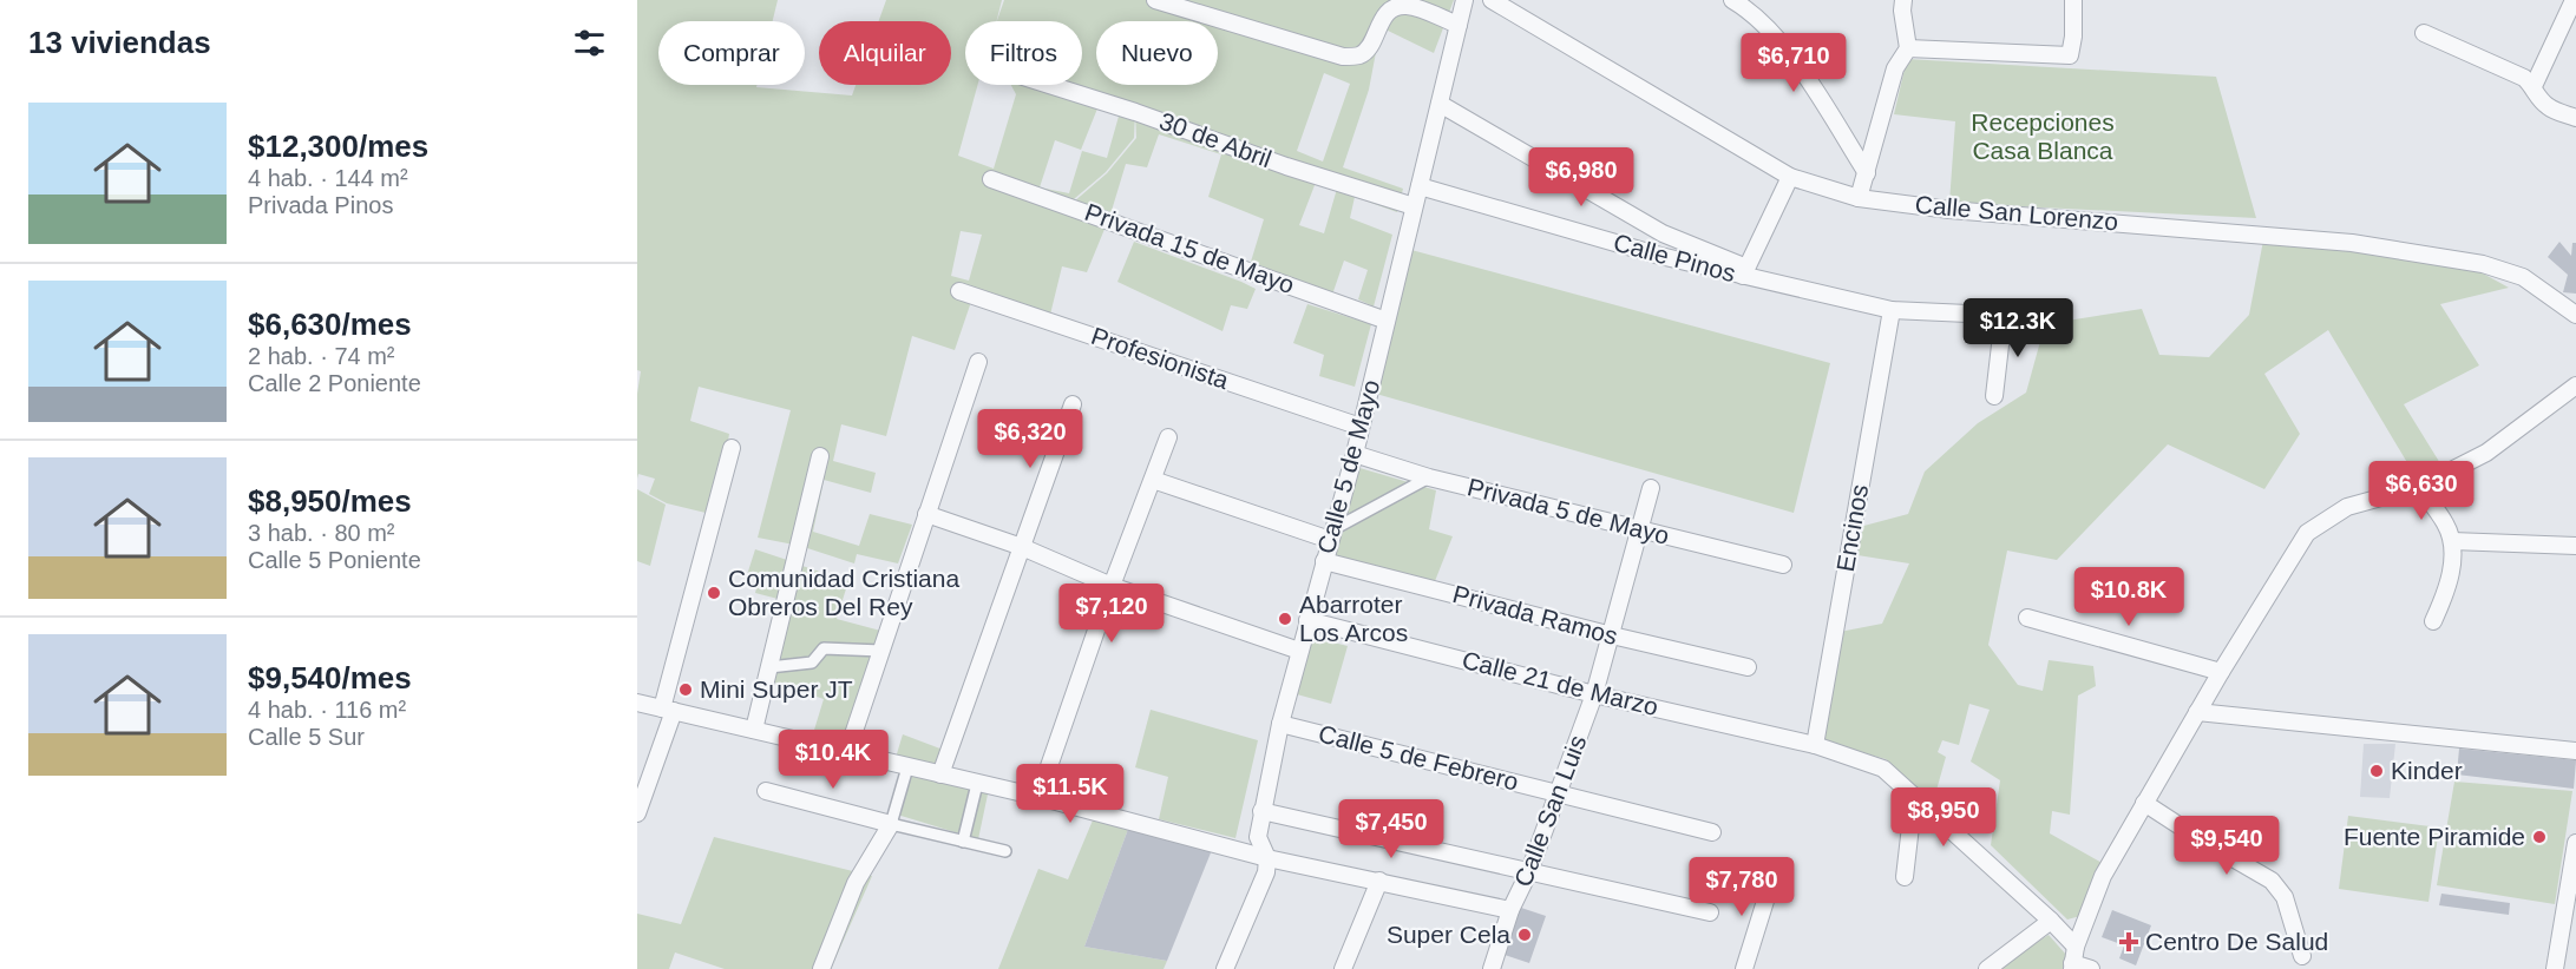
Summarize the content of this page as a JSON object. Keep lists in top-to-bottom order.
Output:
{
  "streets": {
    "street": [
      "30 de Abril",
      "Calle San Lorenzo",
      "Privada 15 de Mayo",
      "Calle Pinos",
      "Profesionista",
      "Calle 5 de Mayo",
      "Privada 5 de Mayo",
      "Encinos",
      "Privada Ramos",
      "Calle 21 de Marzo",
      "Calle 5 de Febrero",
      "Calle San Luis"
    ]
  },
  "crossings": [
    ["30 de Abril", "Calle 5 de Mayo"],
    ["Privada 15 de Mayo", "Calle 5 de Mayo"],
    ["Calle Pinos", "Calle 5 de Mayo"],
    ["Calle Pinos", "Encinos"],
    ["Profesionista", "Calle 5 de Mayo"],
    ["Calle 5 de Mayo", "Privada 5 de Mayo"],
    ["Calle 5 de Mayo", "Privada Ramos"],
    ["Calle 5 de Mayo", "Calle 21 de Marzo"],
    ["Calle 5 de Mayo", "Calle 5 de Febrero"],
    ["Privada 5 de Mayo", "Calle San Luis"],
    ["Encinos", "Calle 21 de Marzo"],
    ["Privada Ramos", "Calle San Luis"],
    ["Calle 21 de Marzo", "Calle San Luis"],
    ["Calle 5 de Febrero", "Calle San Luis"]
  ],
  "parks": ["Recepciones Casa Blanca"],
  "places": {
    "other": [
      "Comunidad Cristiana Obreros Del Rey",
      "Abarroter Los Arcos",
      "Mini Super JT",
      "Kinder",
      "Fuente Piramide",
      "Super Cela"
    ],
    "health": ["Centro De Salud"]
  },
  "page": {
    "heading": "13 viviendas",
    "chip": [
      "Comprar",
      "Alquilar",
      "Filtros",
      "Nuevo"
    ],
    "price": [
      "$6,710",
      "$6,980",
      "$12.3K",
      "$6,320",
      "$6,630",
      "$10.8K",
      "$7,120",
      "$10.4K",
      "$11.5K",
      "$8,950",
      "$7,450",
      "$9,540",
      "$7,780"
    ],
    "list": [
      {
        "name": "$12,300/mes",
        "note": "4 hab. · 144 m² · Privada Pinos"
      },
      {
        "name": "$6,630/mes",
        "note": "2 hab. · 74 m² · Calle 2 Poniente"
      },
      {
        "name": "$8,950/mes",
        "note": "3 hab. · 80 m² · Calle 5 Poniente"
      },
      {
        "name": "$9,540/mes",
        "note": "4 hab. · 116 m² · Calle 5 Sur"
      }
    ]
  }
}
